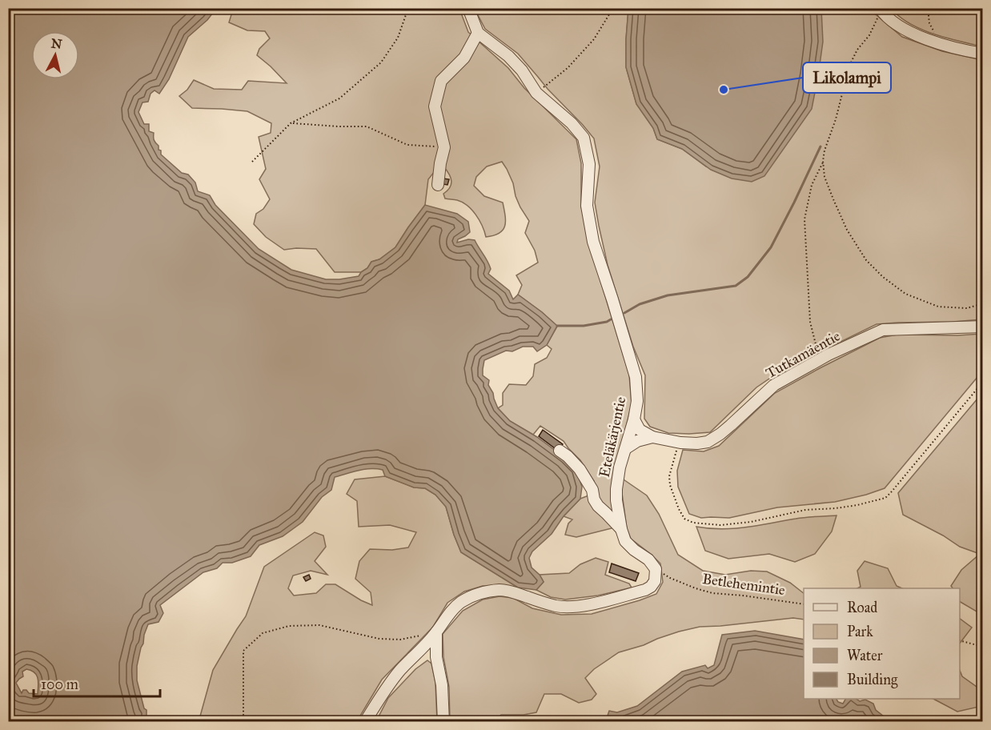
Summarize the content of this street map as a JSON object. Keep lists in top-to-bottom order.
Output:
{
  "streets": {
    "street": ["Tutkamäentie", "Eteläkärjentie"],
    "path": ["Betlehemintie"]
  },
  "crossings": [
    ["Eteläkärjentie", "Betlehemintie"]
  ],
  "places": ["Likolampi"],
  "legend": [
    "Road",
    "Park",
    "Water",
    "Building"
  ],
  "scale_bar": "100 m",
  "north": "top"
}
